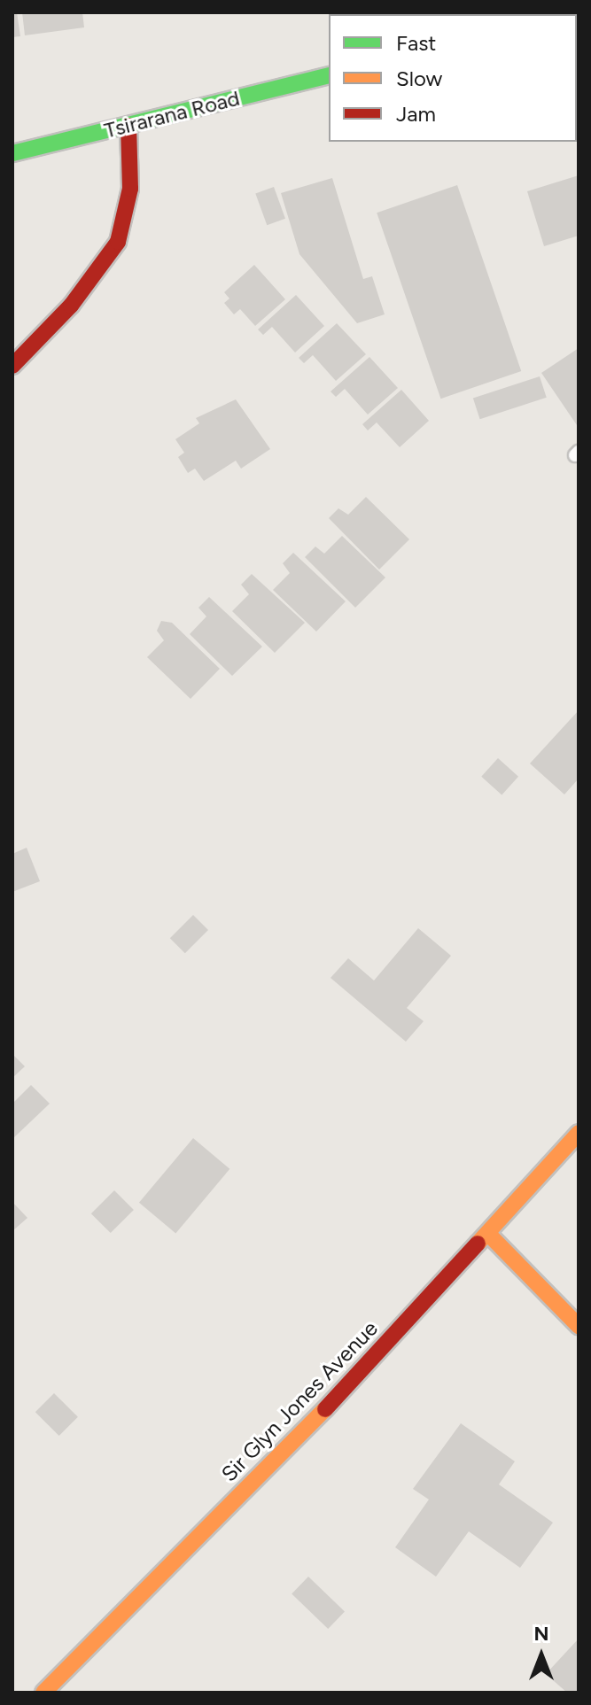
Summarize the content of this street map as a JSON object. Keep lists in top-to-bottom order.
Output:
{
  "streets": {
    "main road": ["Tsirarana Road", "Sir Glyn Jones Avenue"]
  },
  "legend": ["Fast", "Slow", "Jam"],
  "north": "top"
}
